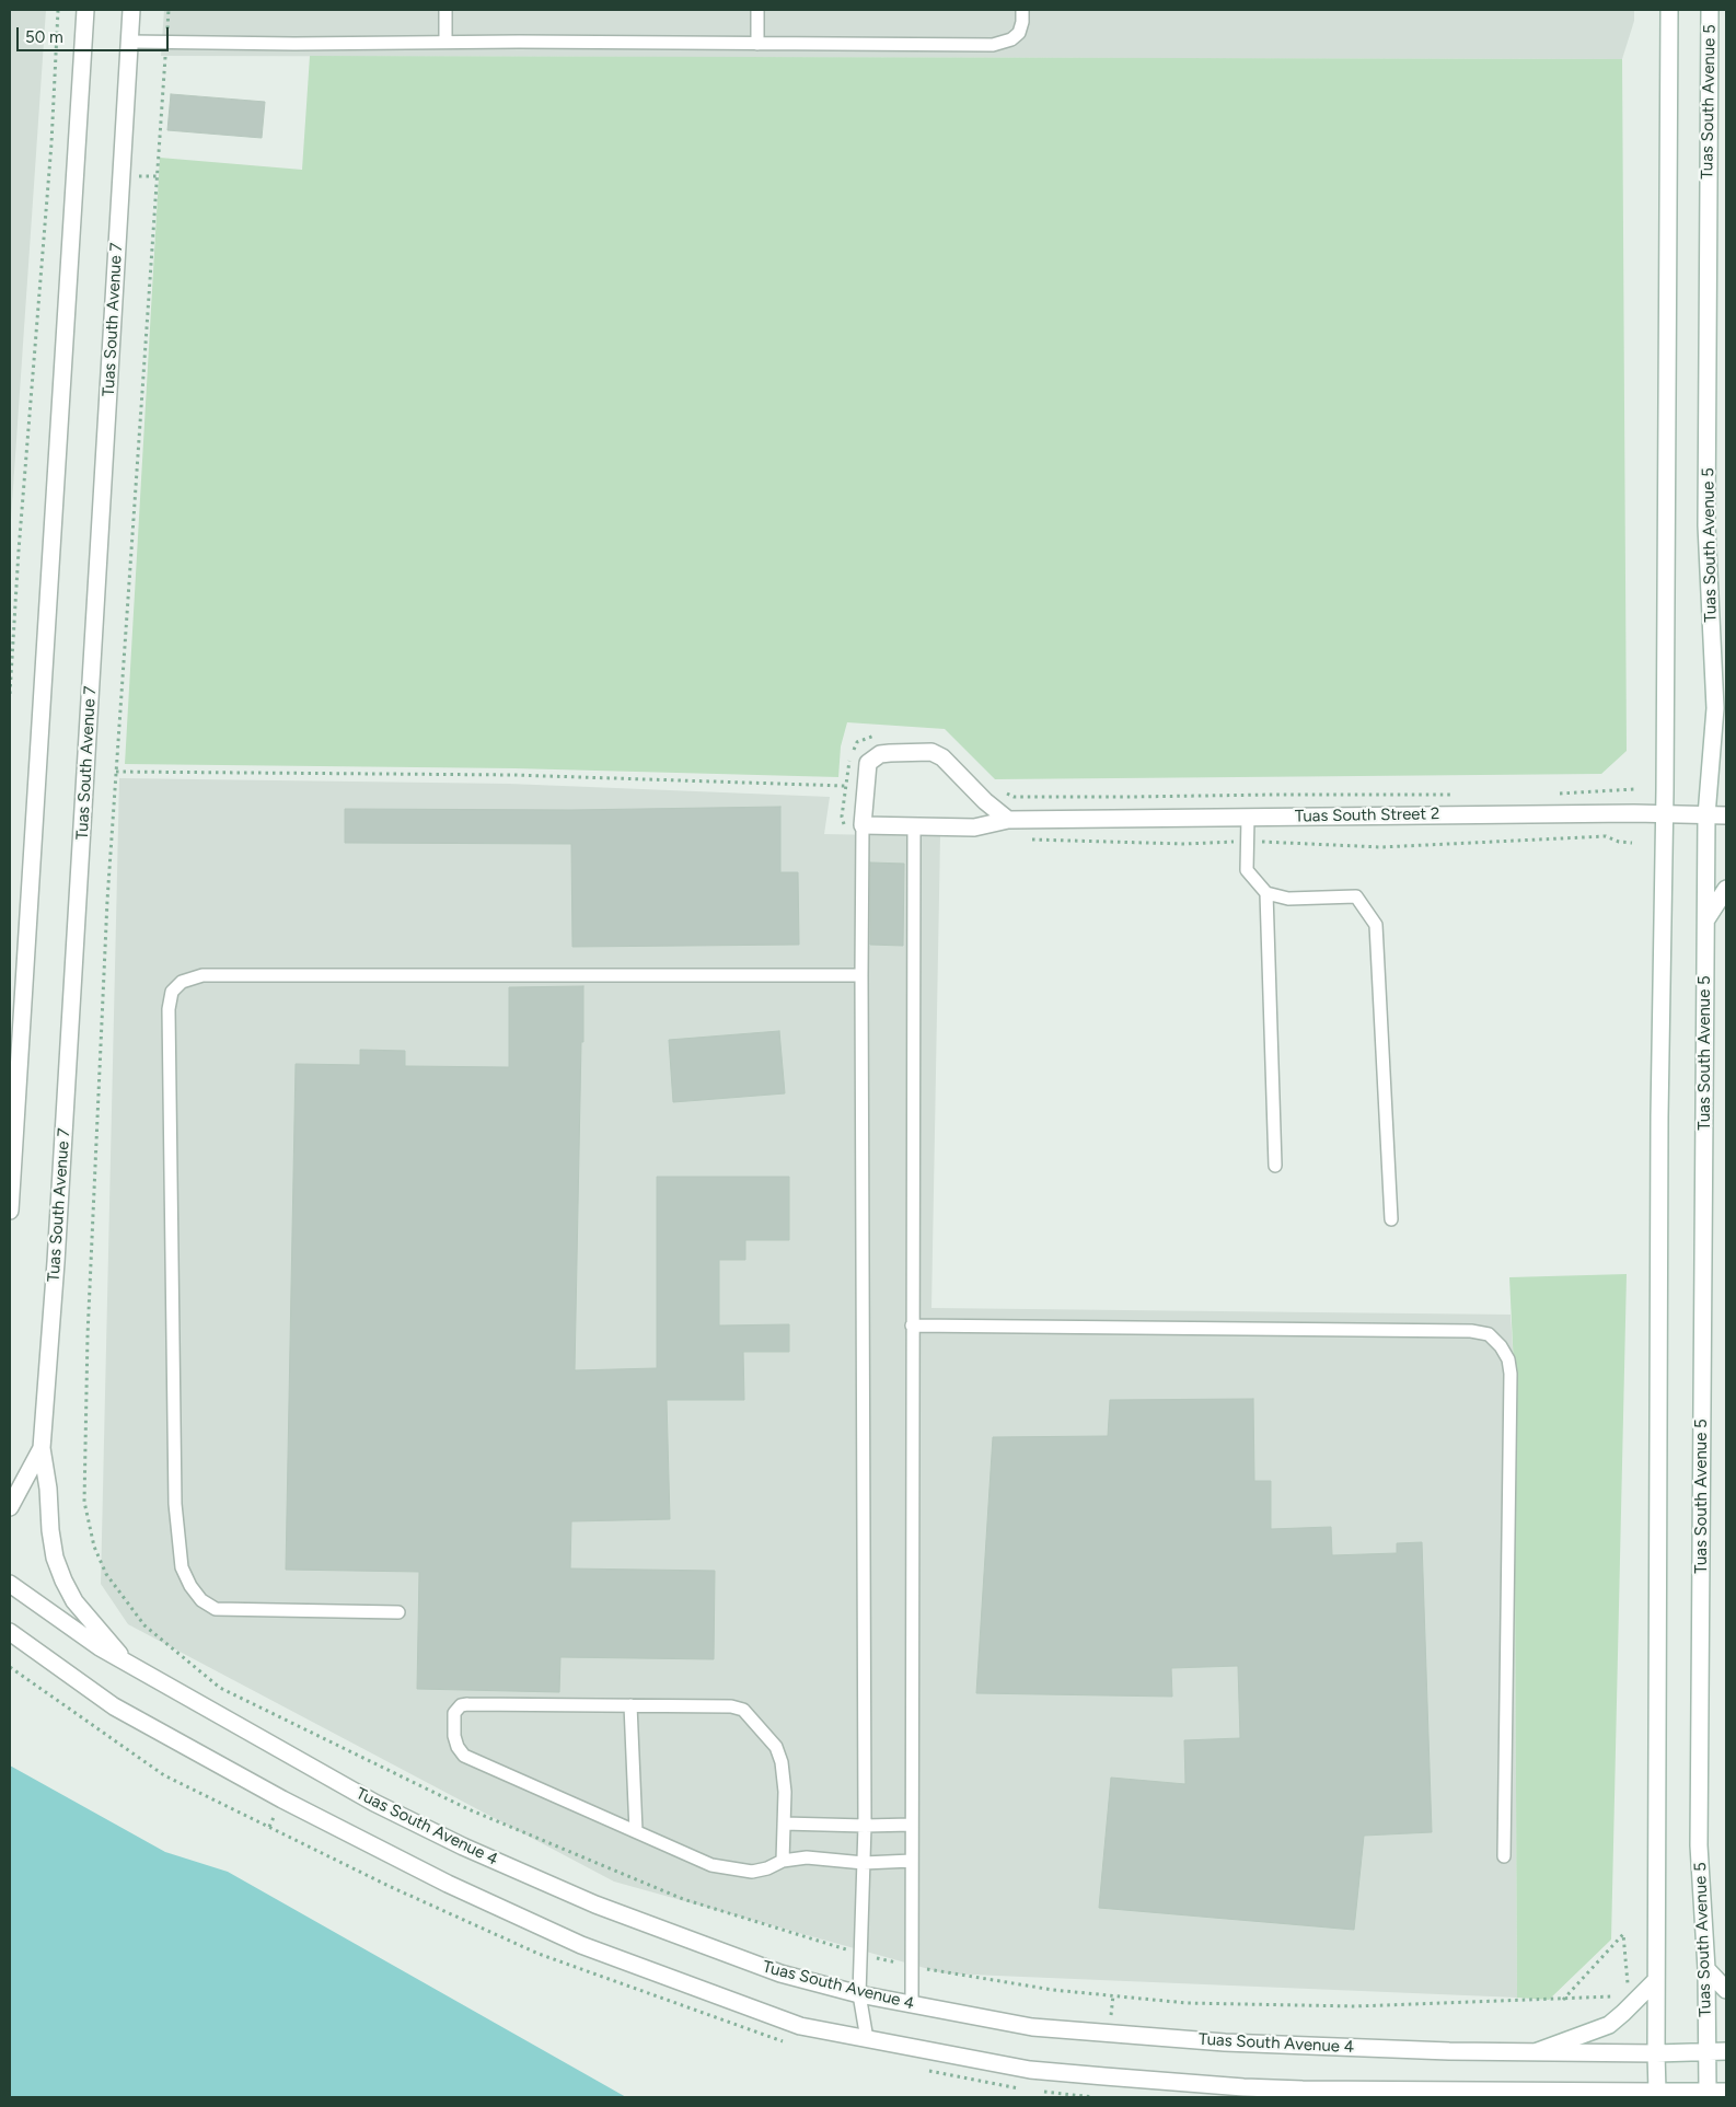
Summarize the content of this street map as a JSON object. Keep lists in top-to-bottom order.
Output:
{
  "streets": {
    "street": [
      "Tuas South Avenue 5",
      "Tuas South Avenue 7",
      "Tuas South Street 2",
      "Tuas South Avenue 4"
    ]
  },
  "crossings": [
    ["Tuas South Avenue 5", "Tuas South Street 2"],
    ["Tuas South Avenue 5", "Tuas South Avenue 4"]
  ],
  "scale_bar": "50 m"
}
